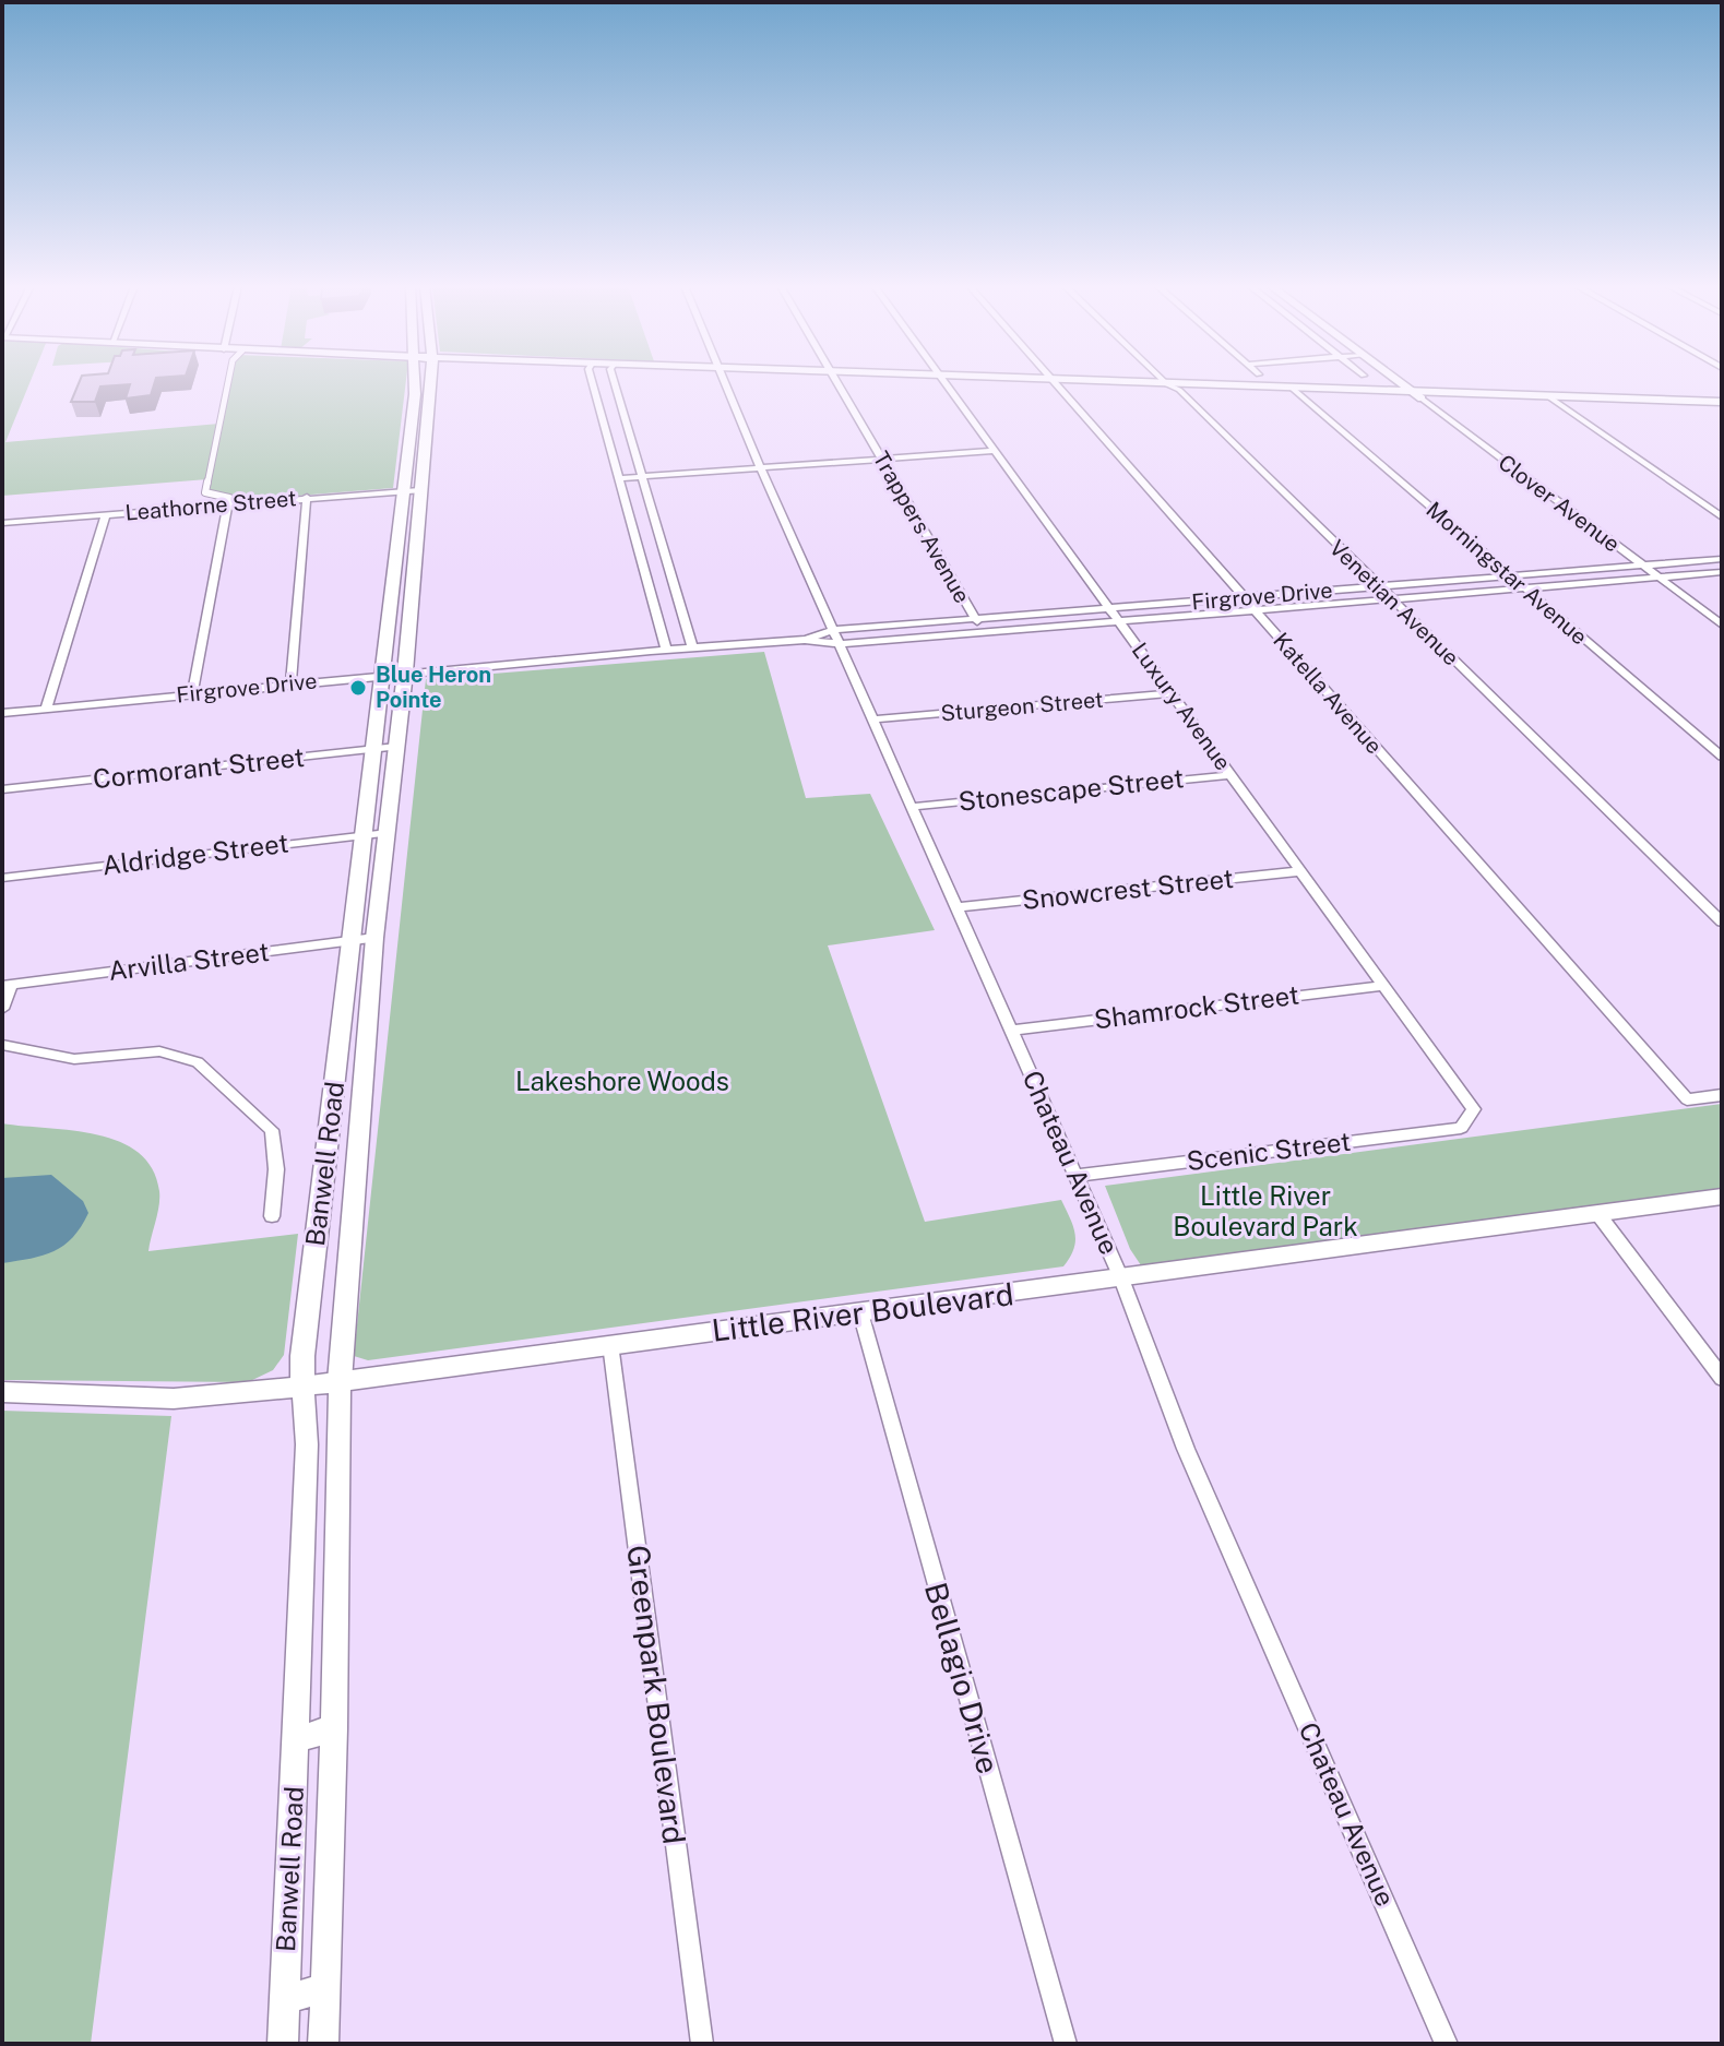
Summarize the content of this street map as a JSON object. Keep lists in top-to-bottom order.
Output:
{
  "streets": {
    "main road": ["Banwell Road"],
    "street": [
      "Clover Avenue",
      "Leathorne Street",
      "Trappers Avenue",
      "Morningstar Avenue",
      "Firgrove Drive",
      "Venetian Avenue",
      "Katella Avenue",
      "Sturgeon Street",
      "Luxury Avenue",
      "Cormorant Street",
      "Stonescape Street",
      "Aldridge Street",
      "Snowcrest Street",
      "Arvilla Street",
      "Shamrock Street",
      "Scenic Street",
      "Chateau Avenue",
      "Little River Boulevard",
      "Bellagio Drive",
      "Greenpark Boulevard"
    ]
  },
  "crossings": [
    ["Clover Avenue", "Firgrove Drive"],
    ["Leathorne Street", "Banwell Road"],
    ["Trappers Avenue", "Firgrove Drive"],
    ["Morningstar Avenue", "Firgrove Drive"],
    ["Firgrove Drive", "Venetian Avenue"],
    ["Firgrove Drive", "Katella Avenue"],
    ["Firgrove Drive", "Luxury Avenue"],
    ["Firgrove Drive", "Chateau Avenue"],
    ["Firgrove Drive", "Banwell Road"],
    ["Sturgeon Street", "Luxury Avenue"],
    ["Sturgeon Street", "Chateau Avenue"],
    ["Luxury Avenue", "Stonescape Street"],
    ["Luxury Avenue", "Snowcrest Street"],
    ["Luxury Avenue", "Shamrock Street"],
    ["Luxury Avenue", "Scenic Street"],
    ["Cormorant Street", "Banwell Road"],
    ["Stonescape Street", "Chateau Avenue"],
    ["Aldridge Street", "Banwell Road"],
    ["Snowcrest Street", "Chateau Avenue"],
    ["Arvilla Street", "Banwell Road"],
    ["Shamrock Street", "Chateau Avenue"],
    ["Scenic Street", "Chateau Avenue"],
    ["Chateau Avenue", "Little River Boulevard"],
    ["Banwell Road", "Little River Boulevard"],
    ["Little River Boulevard", "Bellagio Drive"],
    ["Little River Boulevard", "Greenpark Boulevard"]
  ],
  "parks": ["Lakeshore Woods", "Little River Boulevard Park"],
  "places": ["Blue Heron Pointe"]
}
